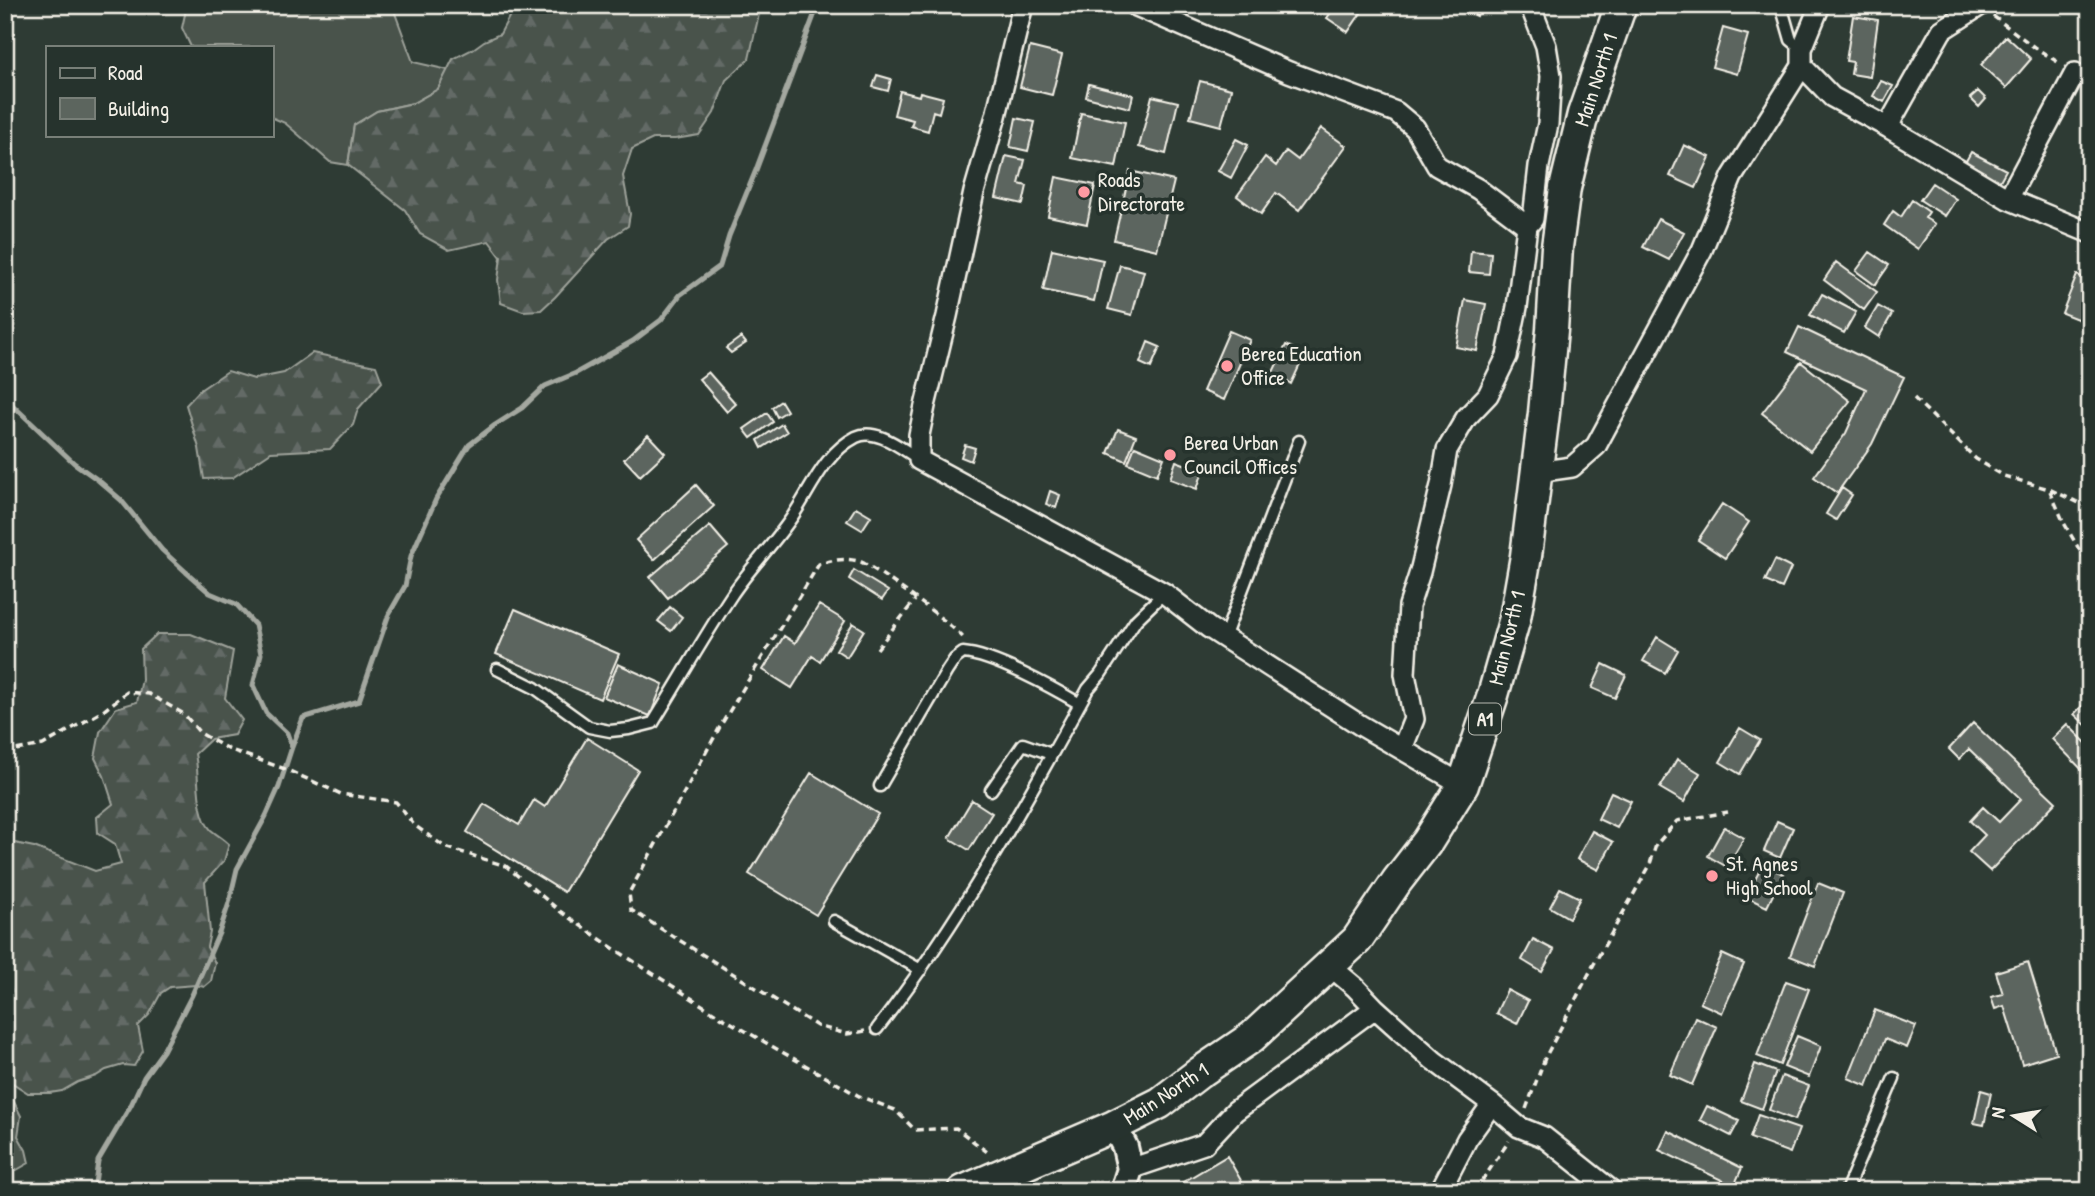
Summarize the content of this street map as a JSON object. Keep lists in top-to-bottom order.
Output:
{
  "streets": {
    "main road": ["Main North 1", "A1"]
  },
  "places": [
    "Roads Directorate",
    "Berea Education Office",
    "Berea Urban Council Offices",
    "St. Agnes High School"
  ],
  "legend": ["Road", "Building"],
  "north": "left"
}
